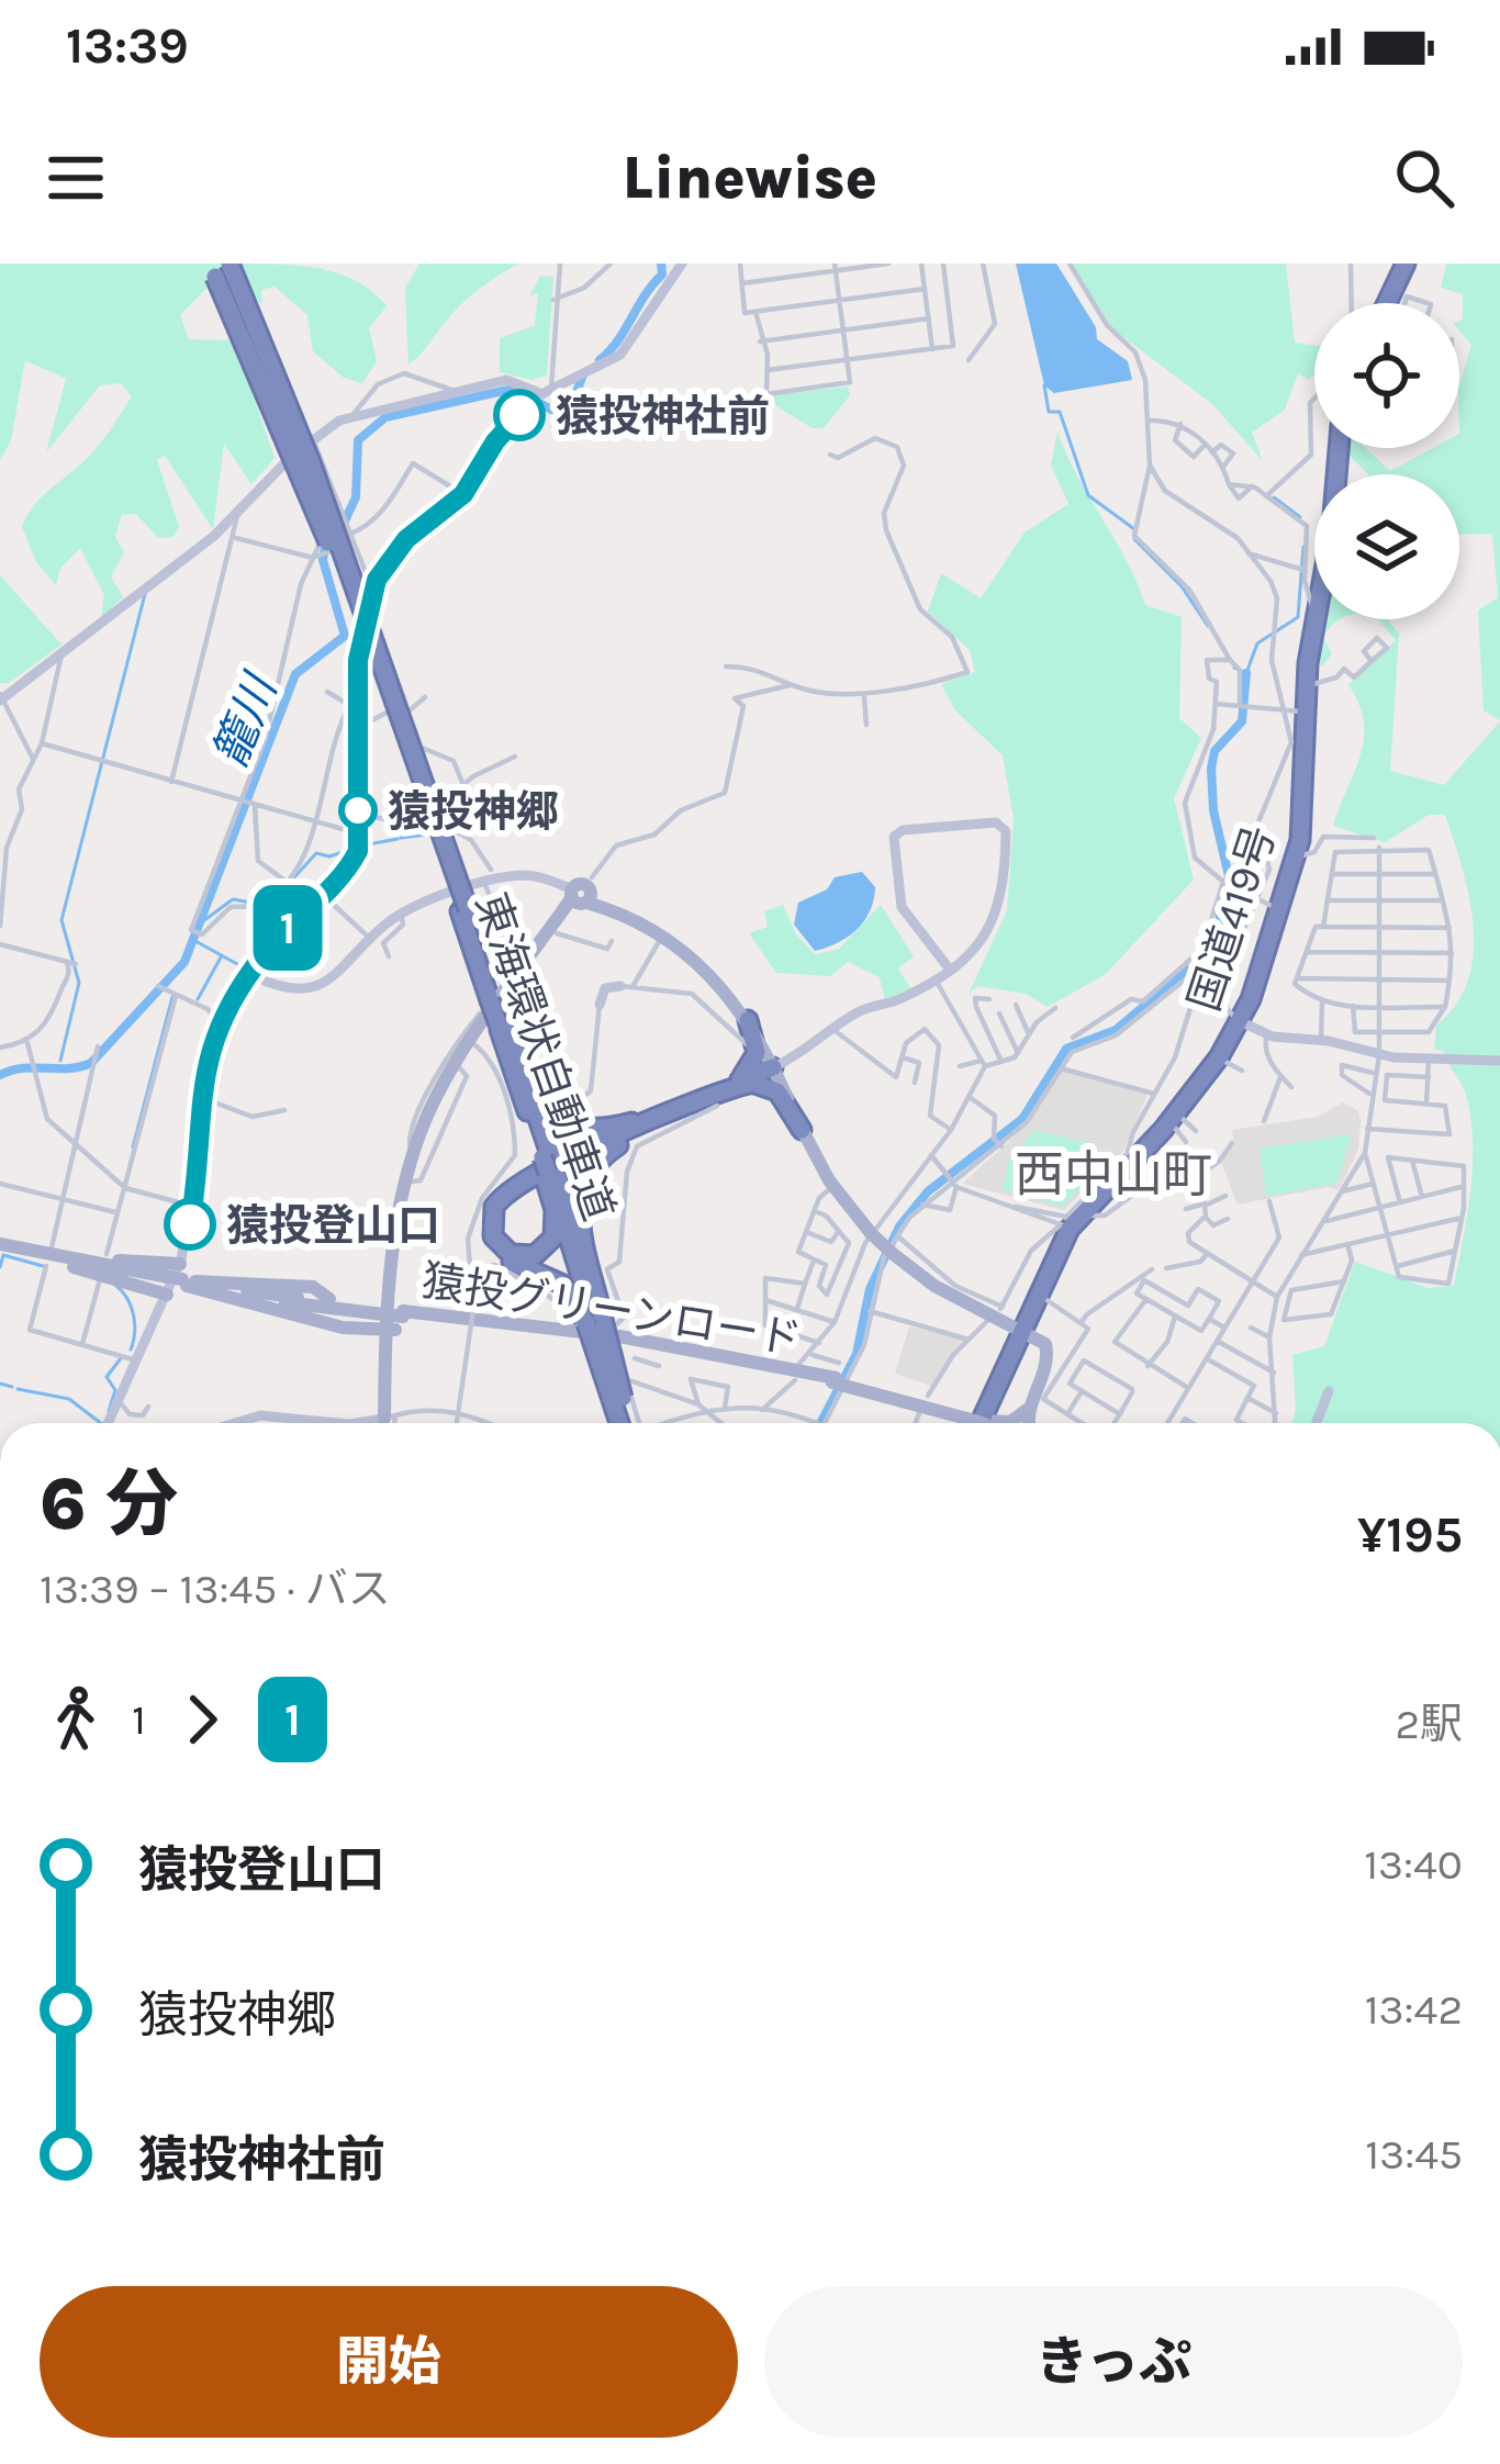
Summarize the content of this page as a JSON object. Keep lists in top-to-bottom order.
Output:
{
  "streets": {
    "highway": ["国道419号", "東海環状自動車道"],
    "main road": ["猿投グリーンロード"]
  },
  "districts": ["西中山町"],
  "water": ["籠川"],
  "places": ["猿投神社前", "猿投神郷", "猿投登山口"],
  "lines": ["bus line 1"],
  "page": {
    "status": "13:39",
    "header": "Linewise",
    "on_map": "1",
    "heading": ["6 分", "13:39 – 13:45 · バス", "¥195"],
    "legs": ["1", "1", "2駅"],
    "list": [
      {
        "name": "猿投登山口",
        "value": "13:40"
      },
      {
        "name": "猿投神郷",
        "value": "13:42"
      },
      {
        "name": "猿投神社前",
        "value": "13:45"
      }
    ],
    "buttons": ["開始", "きっぷ"]
  }
}
